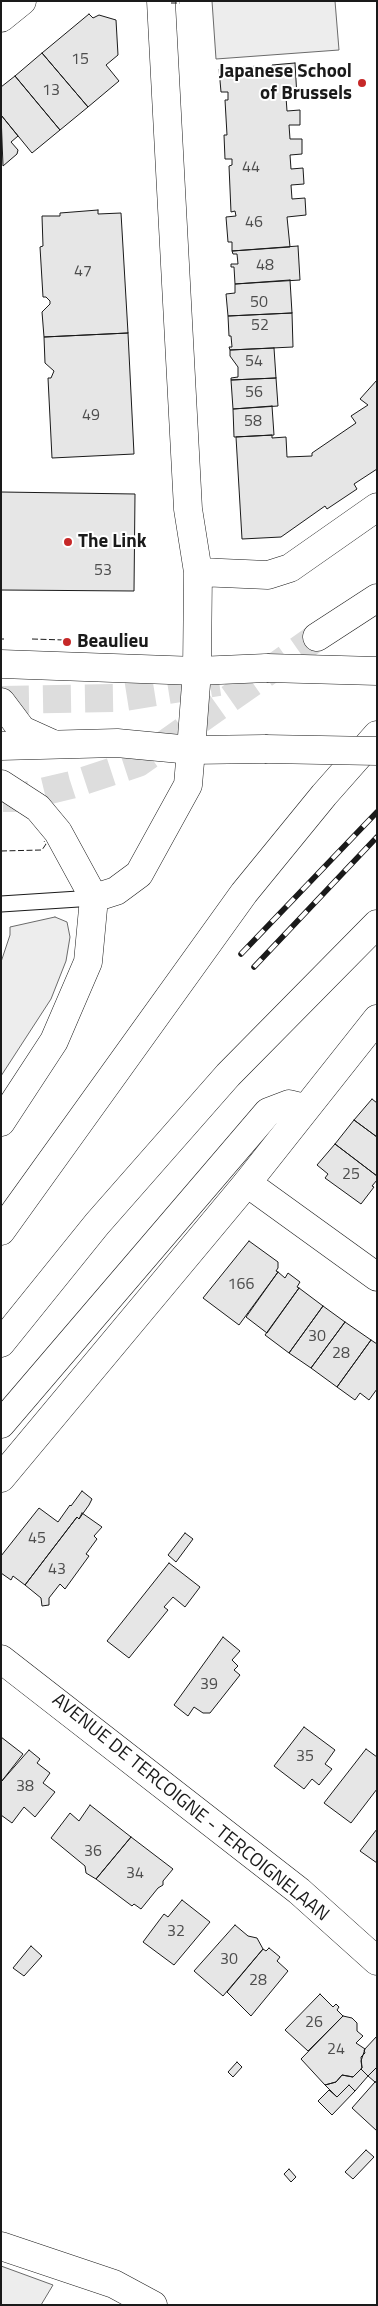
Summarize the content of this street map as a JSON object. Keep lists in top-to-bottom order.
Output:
{
  "streets": {
    "main road": ["AVENUE DE TERCOIGNE - TERCOIGNELAAN"]
  },
  "places": ["Japanese School of Brussels", "The Link", "Beaulieu"],
  "house_numbers": [
    "15",
    "13",
    "44",
    "46",
    "48",
    "47",
    "50",
    "52",
    "54",
    "56",
    "49",
    "58",
    "53",
    "25",
    "166",
    "30",
    "28",
    "45",
    "43",
    "39",
    "35",
    "38",
    "36",
    "34",
    "32",
    "30",
    "28",
    "26",
    "24"
  ]
}
